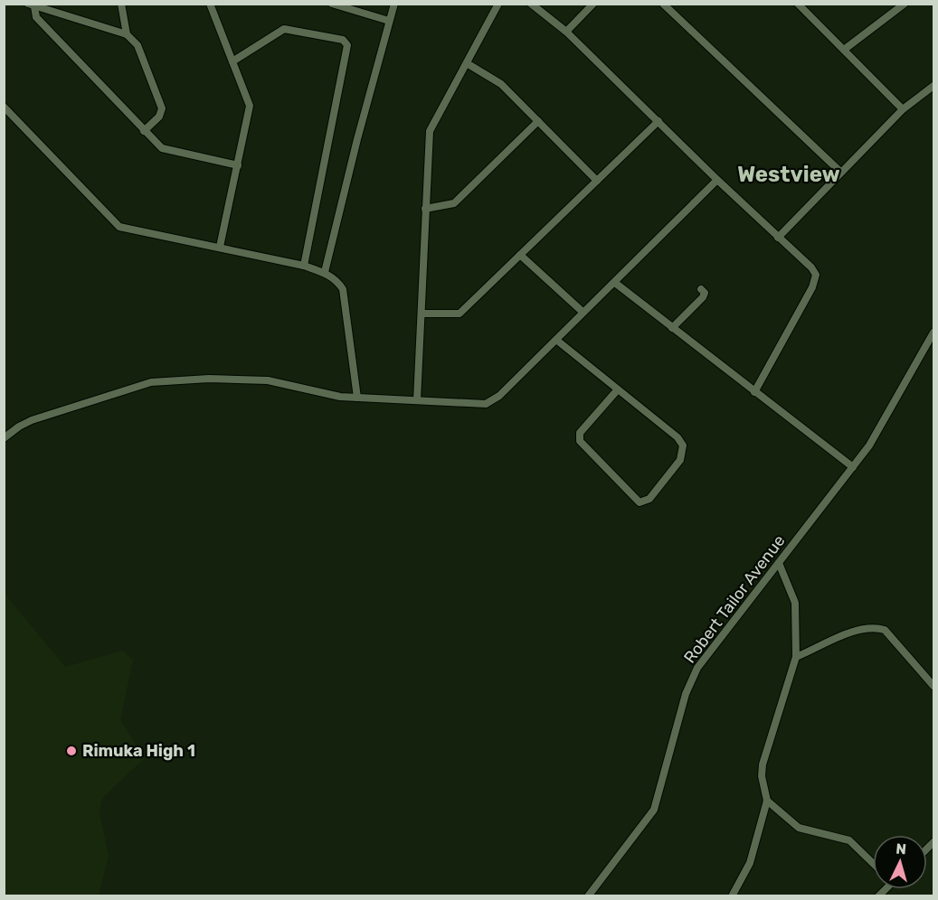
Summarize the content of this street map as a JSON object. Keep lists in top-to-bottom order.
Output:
{
  "streets": {
    "street": ["Robert Tailor Avenue"]
  },
  "districts": ["Westview"],
  "places": ["Rimuka High 1"],
  "north": "top"
}
